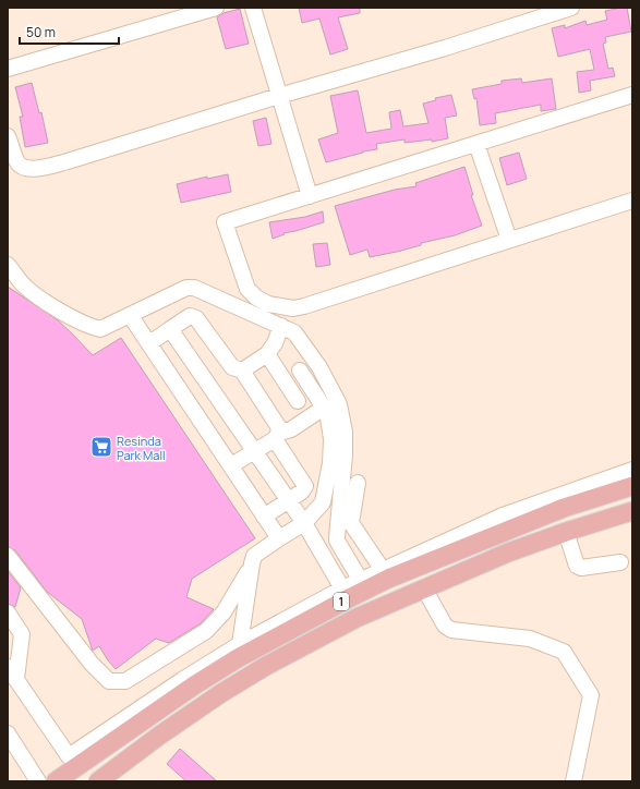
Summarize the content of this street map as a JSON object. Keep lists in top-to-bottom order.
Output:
{
  "streets": {
    "main road": ["1"]
  },
  "places": {
    "supermarket": ["Resinda Park Mall"]
  },
  "scale_bar": "50 m"
}
